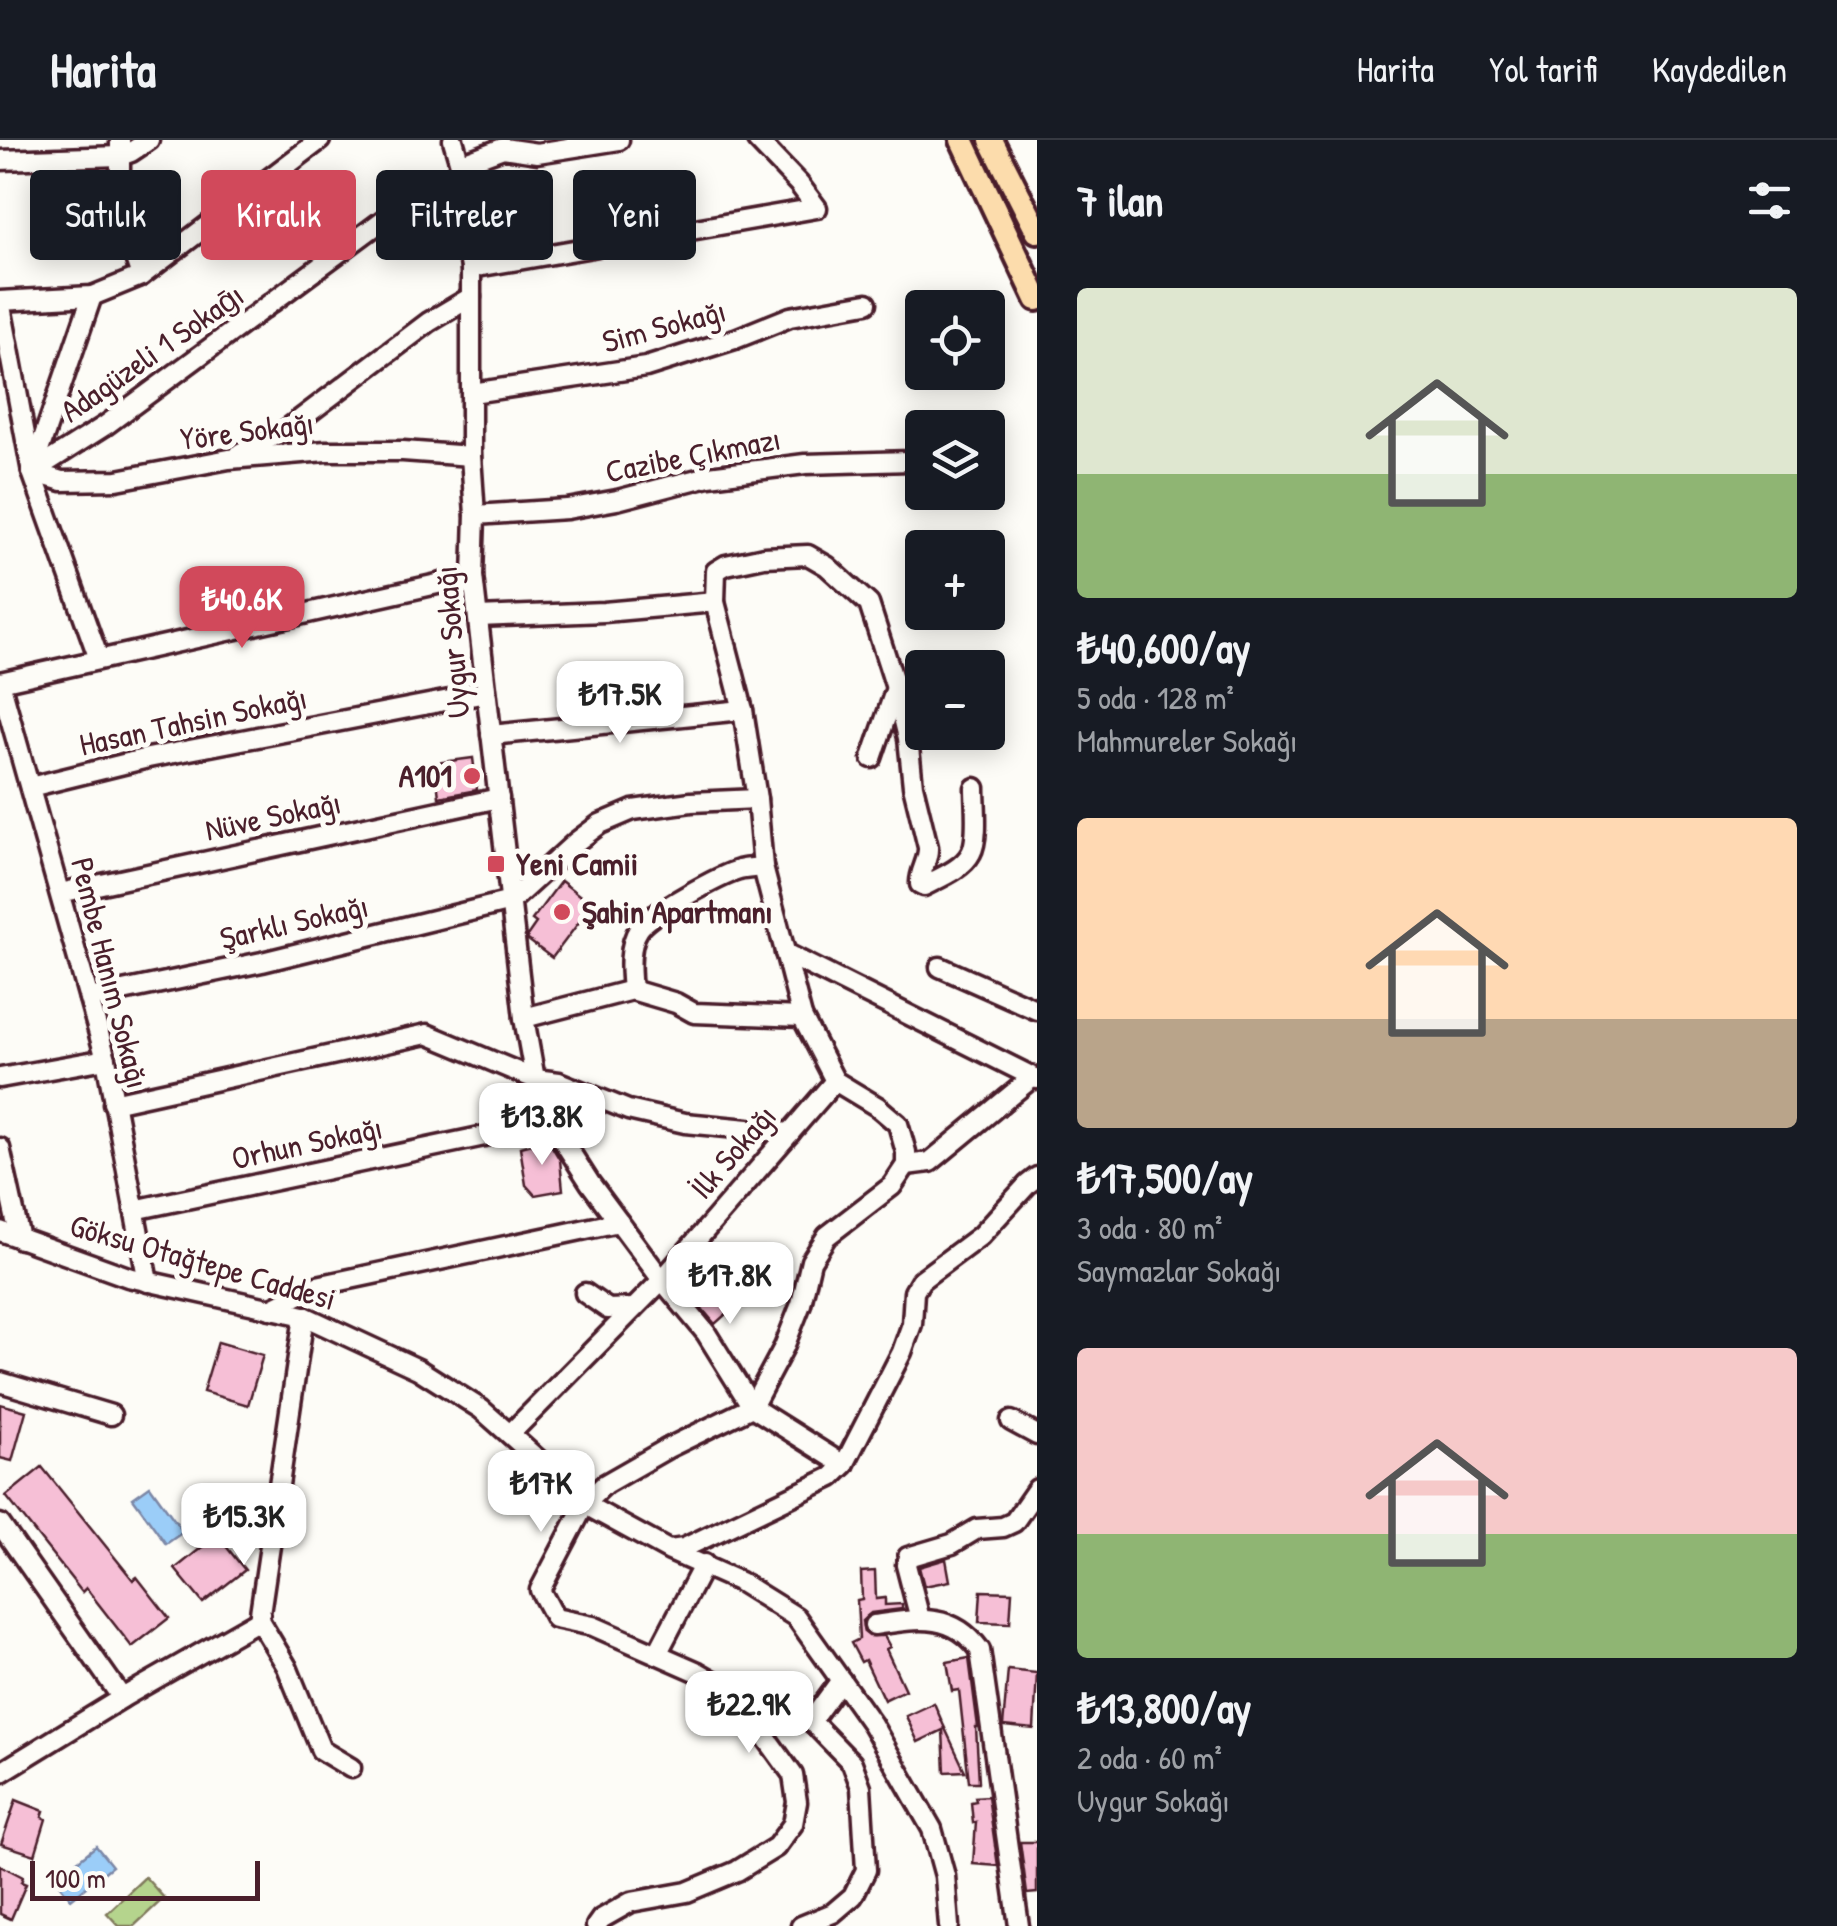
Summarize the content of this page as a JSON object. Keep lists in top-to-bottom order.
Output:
{
  "streets": {
    "street": [
      "Sim Sokağı",
      "Adagüzeli 1 Sokaḡı",
      "Yöre Sokağı",
      "Cazibe Çıkmazı",
      "Uygur Sokağı",
      "Hasan Tahsin Sokağı",
      "Nüve Sokağı",
      "Şarklı Sokağı",
      "Pembe Hanım Sokağı",
      "Orhun Sokağı",
      "İlk Sokağı",
      "Göksu Otağtepe Caddesi"
    ]
  },
  "crossings": [
    ["Sim Sokağı", "Uygur Sokağı"],
    ["Adagüzeli 1 Sokaḡı", "Yöre Sokağı"],
    ["Yöre Sokağı", "Uygur Sokağı"],
    ["Cazibe Çıkmazı", "Uygur Sokağı"],
    ["Uygur Sokağı", "Hasan Tahsin Sokağı"],
    ["Uygur Sokağı", "Nüve Sokağı"],
    ["Uygur Sokağı", "Şarklı Sokağı"],
    ["Uygur Sokağı", "Orhun Sokağı"],
    ["Uygur Sokağı", "İlk Sokağı"],
    ["Hasan Tahsin Sokağı", "Pembe Hanım Sokağı"],
    ["Nüve Sokağı", "Pembe Hanım Sokağı"],
    ["Şarklı Sokağı", "Pembe Hanım Sokağı"],
    ["Pembe Hanım Sokağı", "Orhun Sokağı"],
    ["Pembe Hanım Sokağı", "Göksu Otağtepe Caddesi"],
    ["İlk Sokağı", "Göksu Otağtepe Caddesi"]
  ],
  "places": {
    "other": ["A101", "Şahin Apartmanı"],
    "transit": ["Yeni Camii"]
  },
  "scale_bar": "100 m",
  "page": {
    "header": "Harita",
    "nav": ["Harita", "Yol tarifi", "Kaydedilen"],
    "heading": "7 ilan",
    "chip": [
      "Satılık",
      "Kiralık",
      "Filtreler",
      "Yeni"
    ],
    "list": [
      {
        "name": "₺40,600/ay",
        "note": "5 oda · 128 m² · Mahmureler Sokağı"
      },
      {
        "name": "₺17,500/ay",
        "note": "3 oda · 80 m² · Saymazlar Sokağı"
      },
      {
        "name": "₺13,800/ay",
        "note": "2 oda · 60 m² · Uygur Sokağı"
      }
    ],
    "map_buttons": ["+", "−"],
    "price": [
      "₺40.6K",
      "₺17.5K",
      "₺13.8K",
      "₺17.8K",
      "₺17K",
      "₺15.3K",
      "₺22.9K"
    ],
    "scale": "100 m"
  }
}
